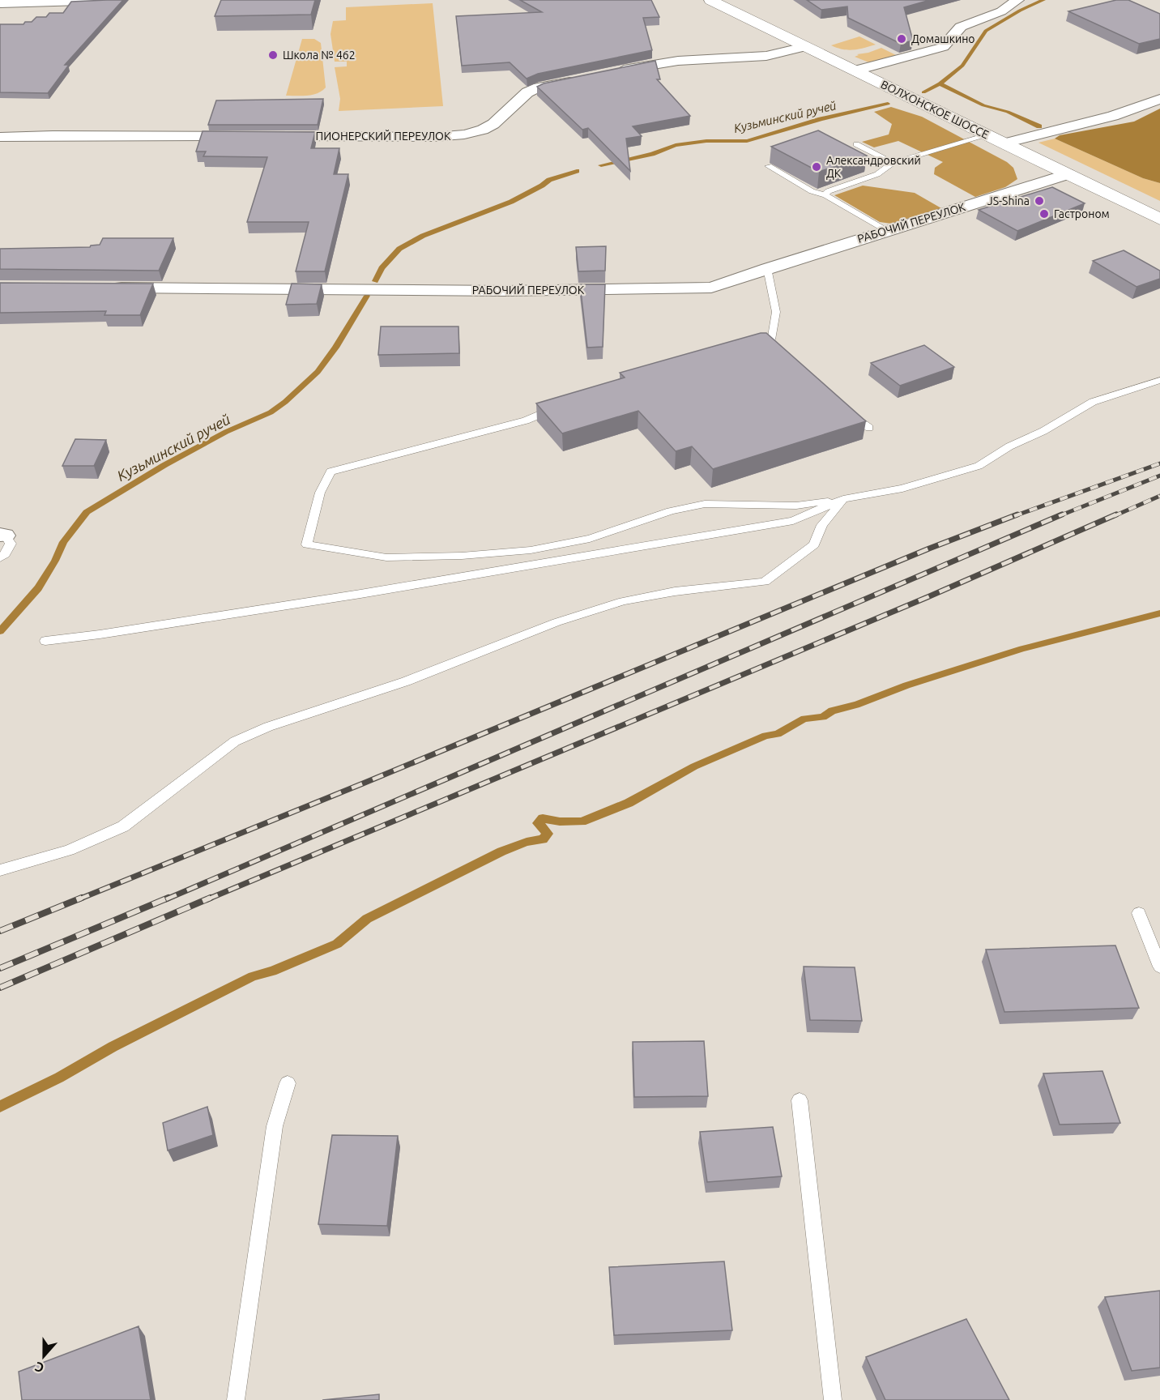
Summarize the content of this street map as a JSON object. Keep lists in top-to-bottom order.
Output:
{
  "streets": {
    "main road": ["ВОЛХОНСКОЕ ШОССЕ"],
    "street": ["ПИОНЕРСКИЙ ПЕРЕУЛОК", "РАБОЧИЙ ПЕРЕУЛОК"]
  },
  "crossings": [
    ["ВОЛХОНСКОЕ ШОССЕ", "РАБОЧИЙ ПЕРЕУЛОК"]
  ],
  "water": ["Кузьминский ручей"],
  "places": [
    "Домашкино",
    "Школа № 462",
    "Александровский ДК",
    "JS-Shina",
    "Гастроном"
  ],
  "north": "bottom"
}
